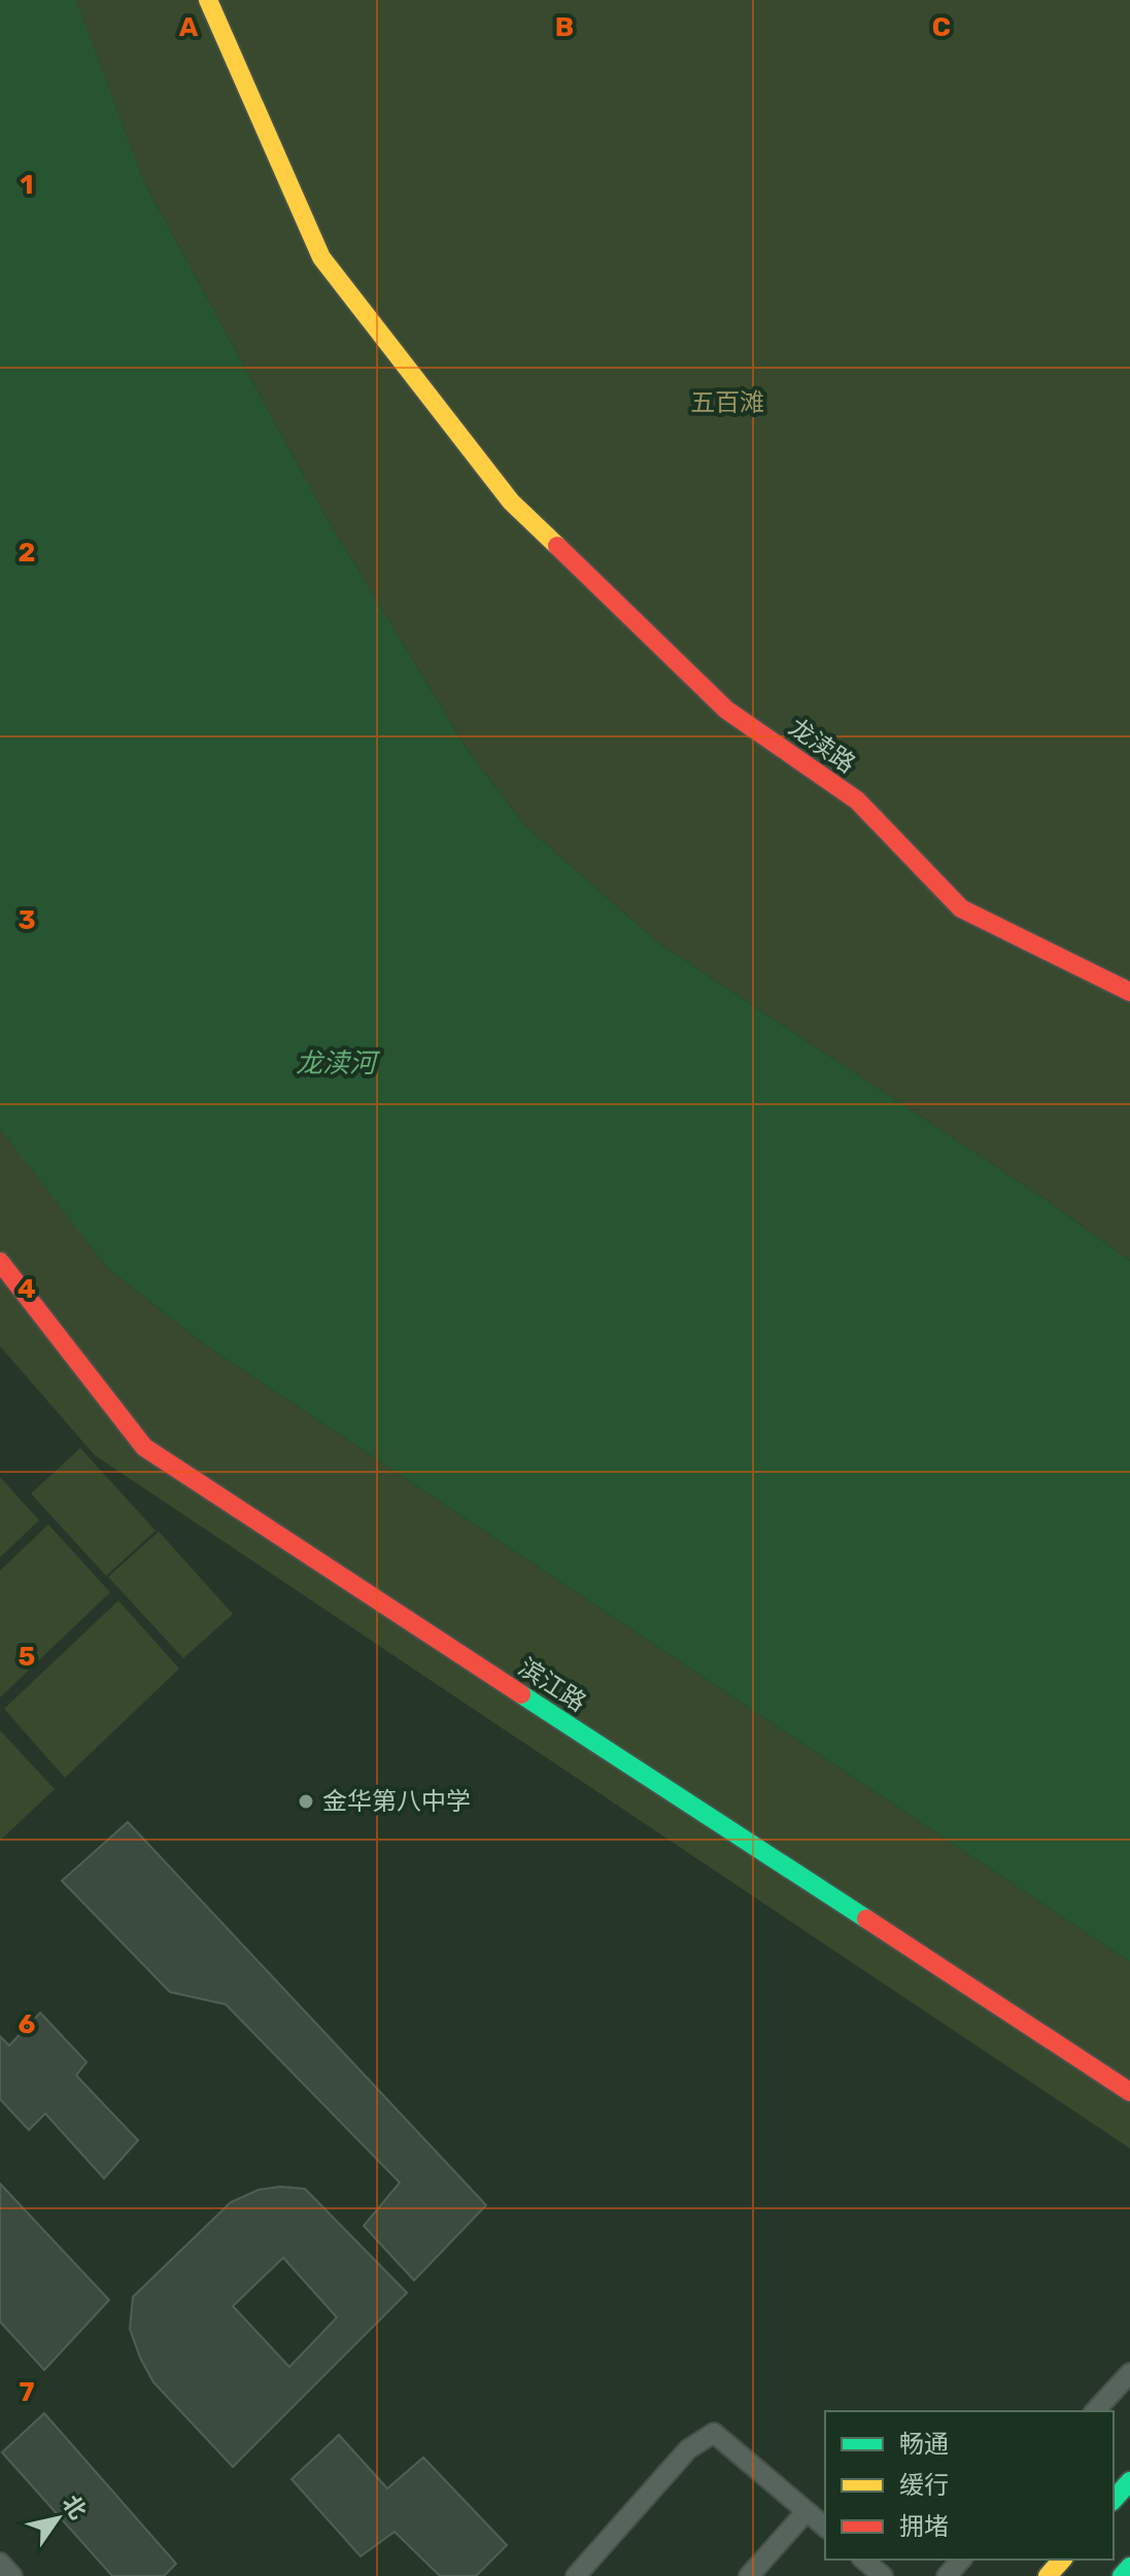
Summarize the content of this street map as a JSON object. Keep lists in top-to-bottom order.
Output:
{
  "streets": {
    "street": ["龙渎路", "滨江路"]
  },
  "water": ["龙渎河"],
  "parks": ["五百滩"],
  "places": ["金华第八中学"],
  "legend": ["畅通", "缓行", "拥堵"],
  "north": "top right",
  "grid": {
    "columns": ["A", "B", "C"],
    "rows": [
      "1",
      "2",
      "3",
      "4",
      "5",
      "6",
      "7"
    ]
  }
}
